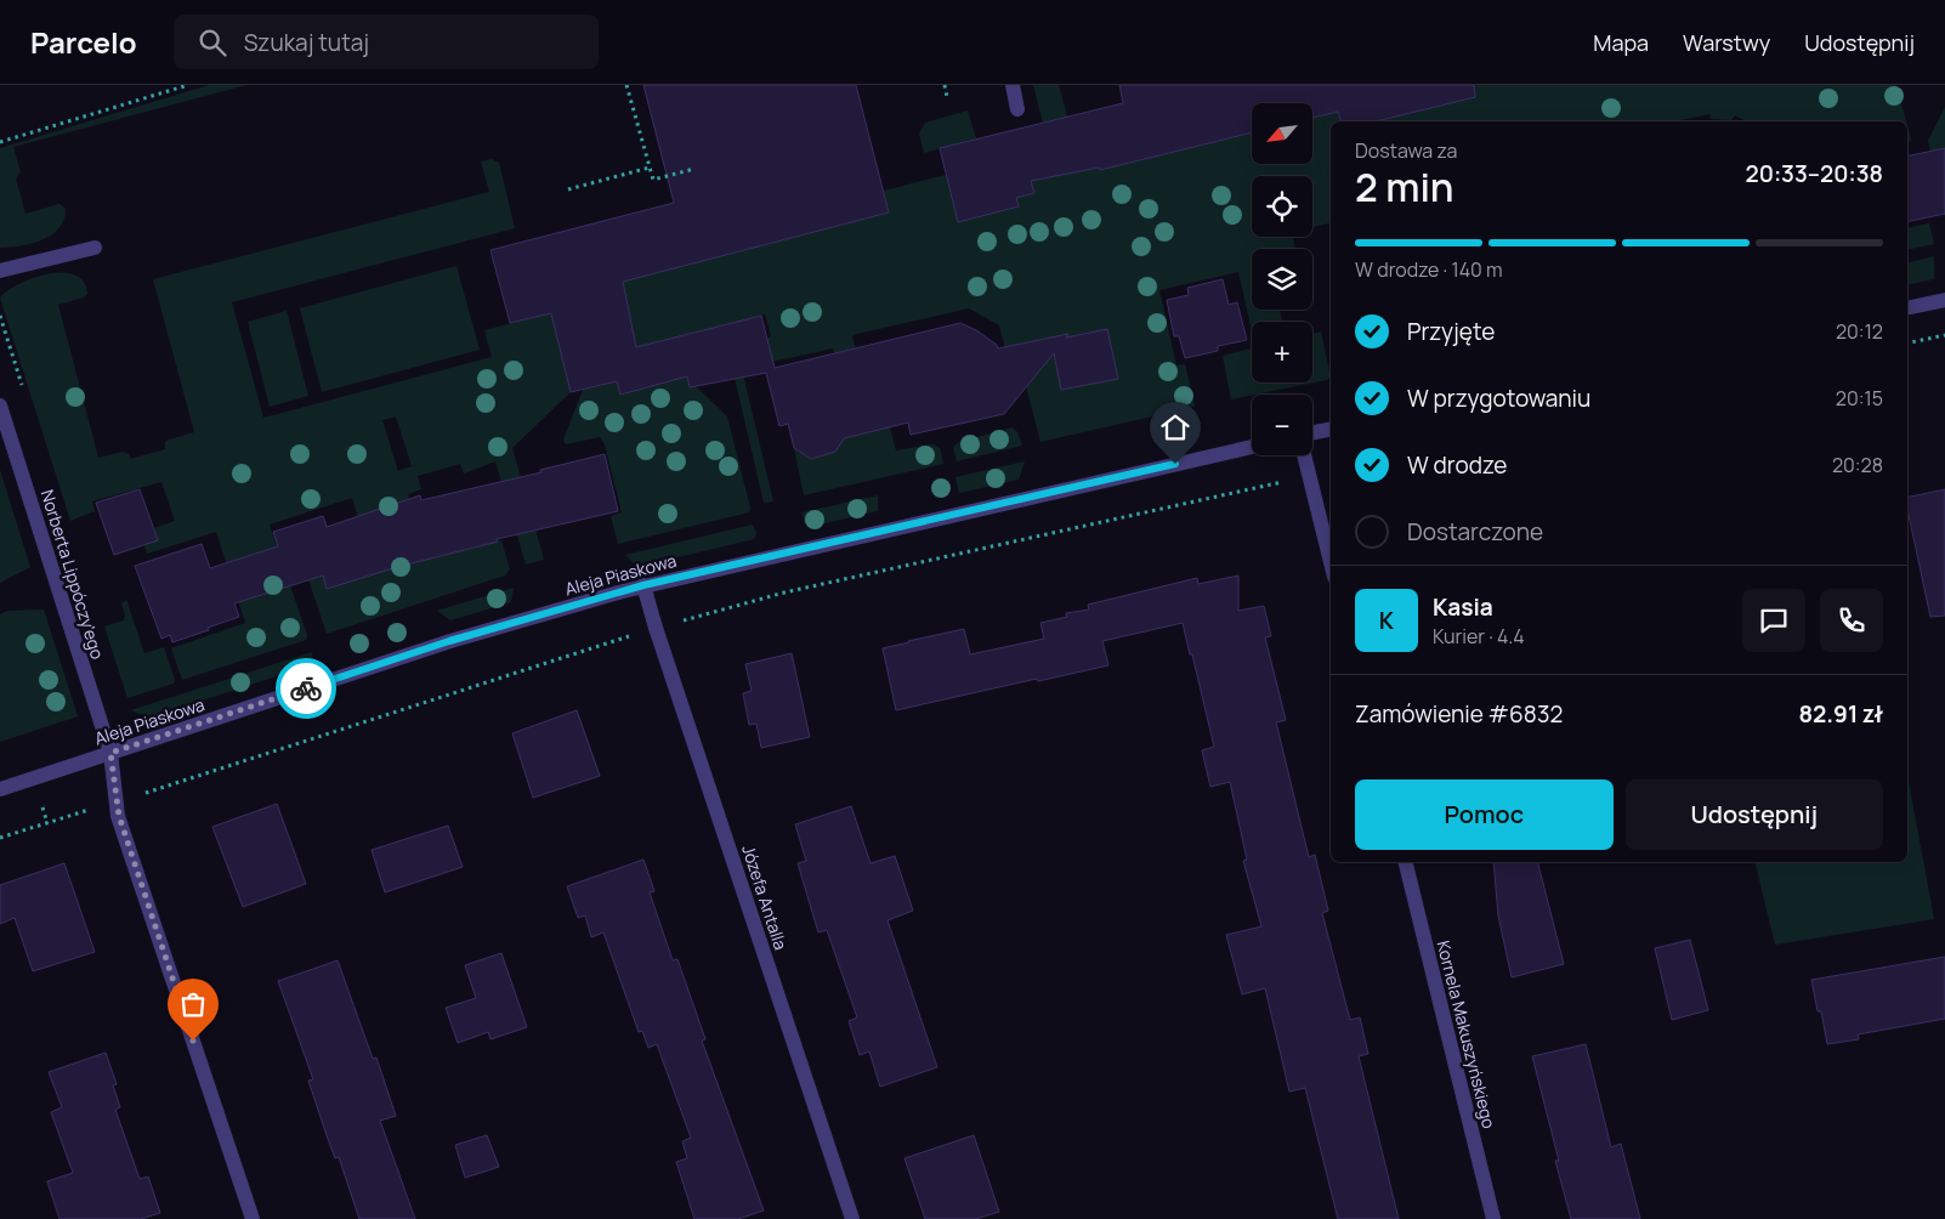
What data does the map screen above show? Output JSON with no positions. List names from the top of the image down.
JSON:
{
  "streets": {
    "street": [
      "Norberta Lippóczy'ego",
      "Aleja Piaskowa",
      "Józefa Antalla",
      "Kornela Makuszyńskiego"
    ]
  },
  "crossings": [
    ["Norberta Lippóczy'ego", "Aleja Piaskowa"],
    ["Aleja Piaskowa", "Józefa Antalla"]
  ],
  "north": "bottom left",
  "page": {
    "header": "Parcelo",
    "search": "Szukaj tutaj",
    "nav": ["Mapa", "Warstwy", "Udostępnij"],
    "map_buttons": ["+", "−"],
    "heading": ["2 min", "Dostawa za", "20:33–20:38"],
    "panel": [
      "Kasia",
      "Kurier · 4.4",
      "Zamówienie #6832",
      "82.91 zł"
    ],
    "bar": "W drodze · 140 m",
    "list": [
      ["Przyjęte", "20:12"],
      ["W przygotowaniu", "20:15"],
      ["W drodze", "20:28"],
      "Dostarczone"
    ],
    "round": "K",
    "buttons": ["Pomoc", "Udostępnij"]
  }
}
